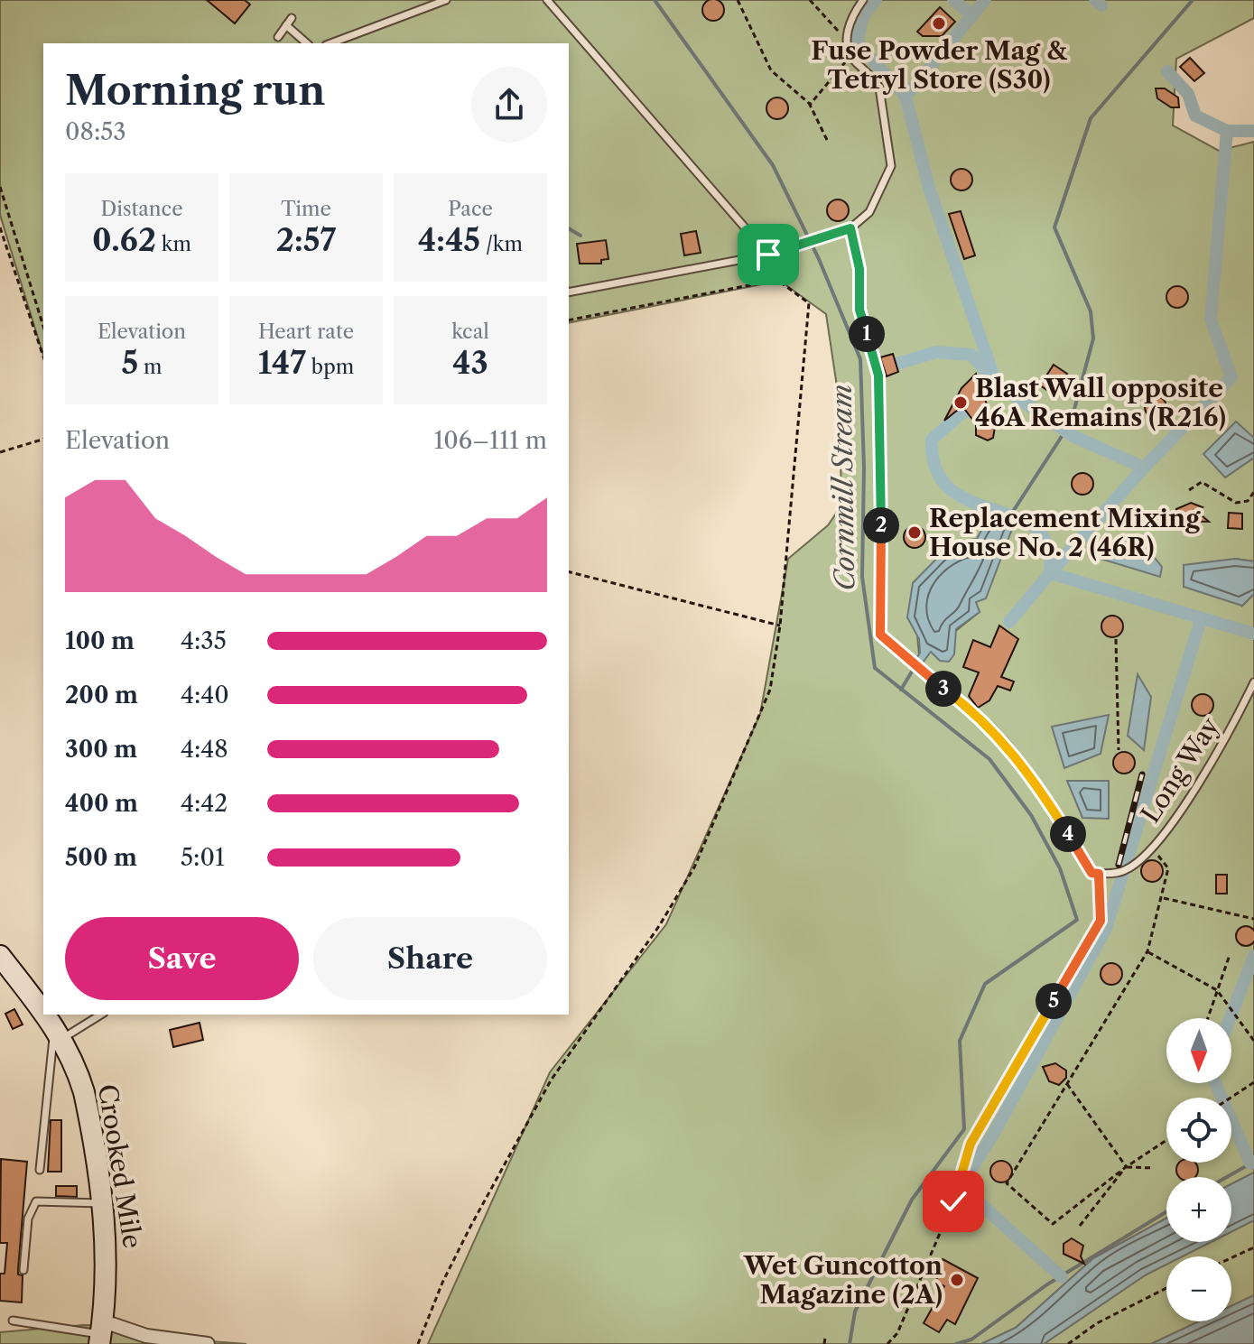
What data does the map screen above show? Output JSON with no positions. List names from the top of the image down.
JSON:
{
  "streets": {
    "main road": ["Crooked Mile"],
    "lane": ["Long Way"]
  },
  "water": ["Cornmill Stream"],
  "places": [
    "Fuse Powder Mag & Tetryl Store (S30)",
    "Blast Wall opposite 46A Remains (R216)",
    "Replacement Mixing House No. 2 (46R)",
    "Wet Guncotton Magazine (2A)"
  ],
  "north": "bottom",
  "page": {
    "heading": ["Morning run", "08:53"],
    "stats": [
      ["Distance", "0.62 km"],
      ["Time", "2:57"],
      ["Pace", "4:45 /km"],
      ["Elevation", "5 m"],
      ["Heart rate", "147 bpm"],
      ["kcal", "43"]
    ],
    "pins": [
      "1",
      "2",
      "3",
      "4",
      "5"
    ],
    "chart": ["Elevation", "106–111 m"],
    "list": [
      {
        "name": "100 m",
        "note": "4:35"
      },
      {
        "name": "200 m",
        "note": "4:40"
      },
      {
        "name": "300 m",
        "note": "4:48"
      },
      {
        "name": "400 m",
        "note": "4:42"
      },
      {
        "name": "500 m",
        "note": "5:01"
      }
    ],
    "buttons": ["Save", "Share"],
    "map_buttons": ["+", "−"]
  }
}
